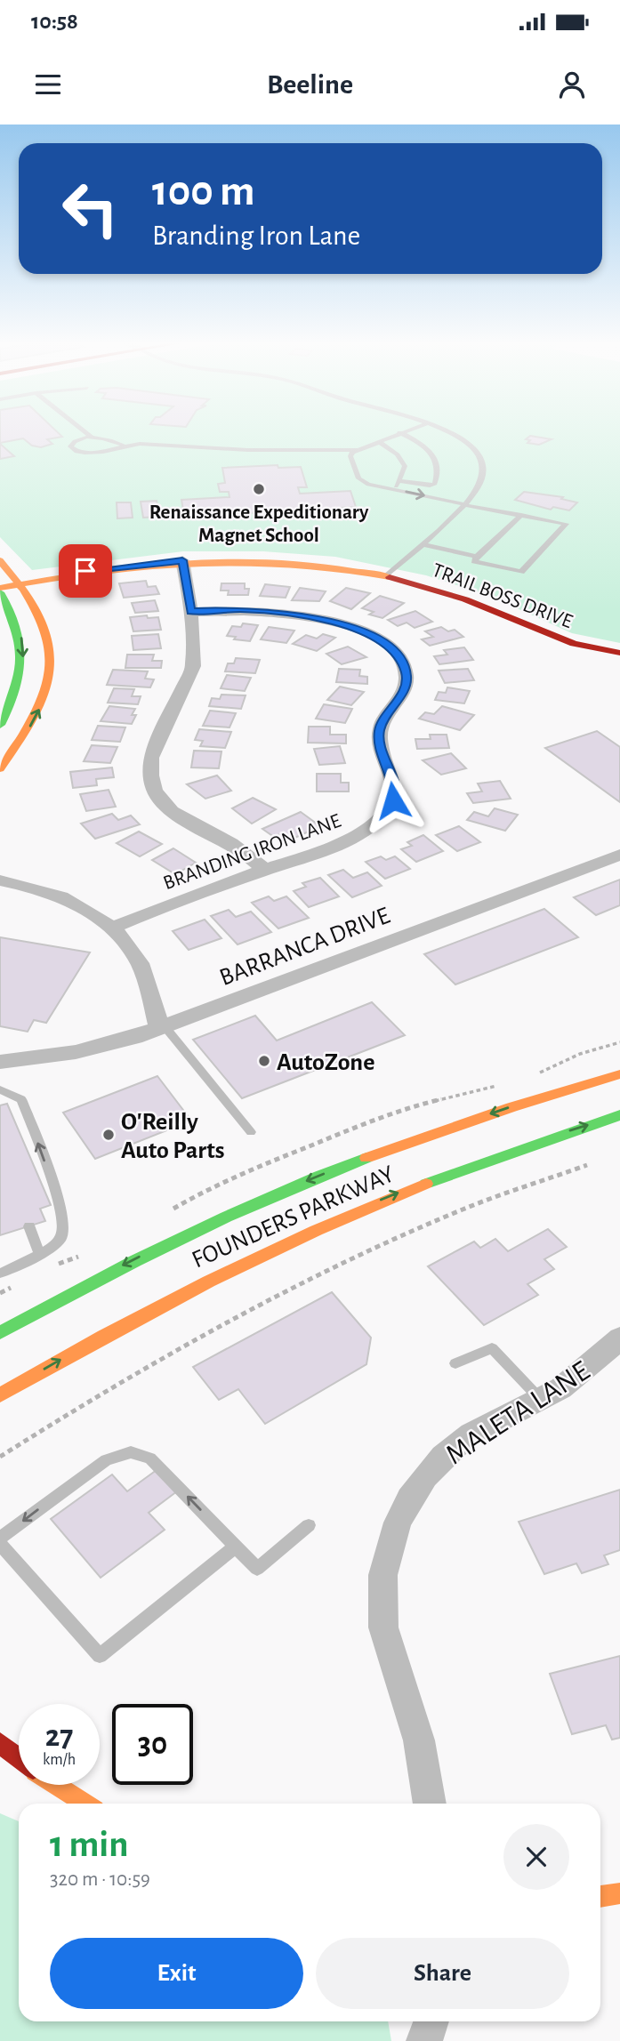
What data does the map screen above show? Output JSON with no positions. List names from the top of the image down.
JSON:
{
  "streets": {
    "main road": ["TRAIL BOSS DRIVE", "FOUNDERS PARKWAY"],
    "street": ["BRANDING IRON LANE", "BARRANCA DRIVE", "MALETA LANE"]
  },
  "places": ["Renaissance Expeditionary Magnet School", "AutoZone", "O'Reilly Auto Parts"],
  "page": {
    "status": "10:58",
    "header": "Beeline",
    "turn": ["100 m", "Branding Iron Lane"],
    "speed": "27 km/h",
    "limit": "30",
    "heading": ["1 min", "320 m · 10:59"],
    "buttons": ["Exit", "Share"]
  }
}
